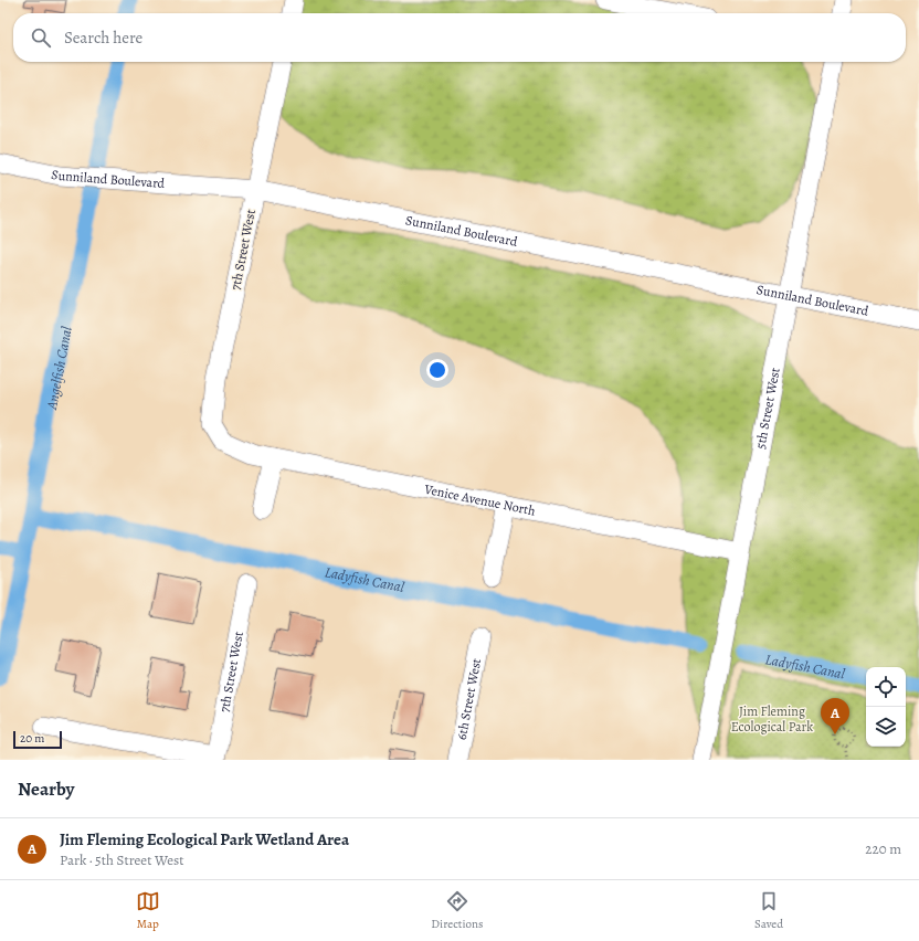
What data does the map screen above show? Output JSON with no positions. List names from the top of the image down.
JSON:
{
  "streets": {
    "street": [
      "Sunniland Boulevard",
      "7th Street West",
      "5th Street West",
      "Venice Avenue North",
      "6th Street West"
    ]
  },
  "crossings": [
    ["Sunniland Boulevard", "7th Street West"],
    ["Sunniland Boulevard", "5th Street West"],
    ["7th Street West", "Venice Avenue North"],
    ["5th Street West", "Venice Avenue North"]
  ],
  "water": ["Angelfish Canal", "Ladyfish Canal"],
  "parks": ["Jim Fleming Ecological Park"],
  "scale_bar": "20 m",
  "page": {
    "search": "Search here",
    "pins": "A",
    "scale": "20 m",
    "heading": "Nearby",
    "list": [
      {
        "mark": "A",
        "name": "Jim Fleming Ecological Park Wetland Area",
        "note": "Park · 5th Street West",
        "value": "220 m"
      }
    ],
    "nav": ["Map", "Directions", "Saved"]
  }
}
